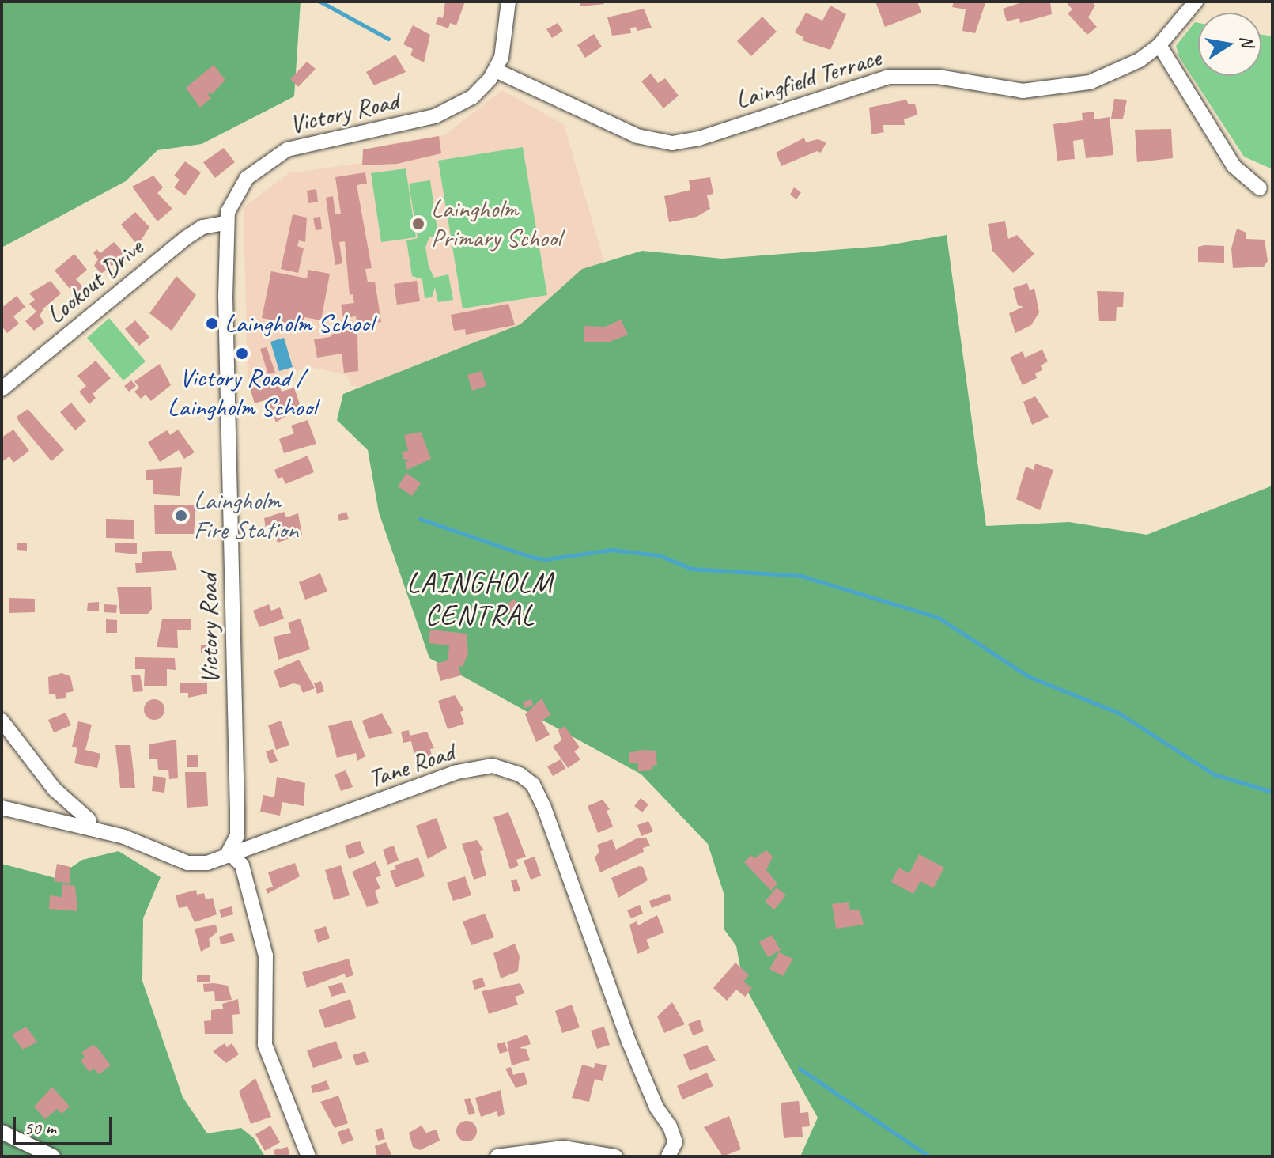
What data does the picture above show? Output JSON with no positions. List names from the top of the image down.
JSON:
{
  "streets": {
    "street": [
      "Laingfield Terrace",
      "Victory Road",
      "Lookout Drive",
      "Tane Road"
    ]
  },
  "crossings": [
    ["Laingfield Terrace", "Victory Road"],
    ["Victory Road", "Lookout Drive"],
    ["Victory Road", "Tane Road"]
  ],
  "districts": ["LAINGHOLM CENTRAL"],
  "places": [
    "Laingholm Primary School",
    "Laingholm School",
    "Victory Road / Laingholm School",
    "Laingholm Fire Station"
  ],
  "scale_bar": "50 m",
  "north": "right"
}
